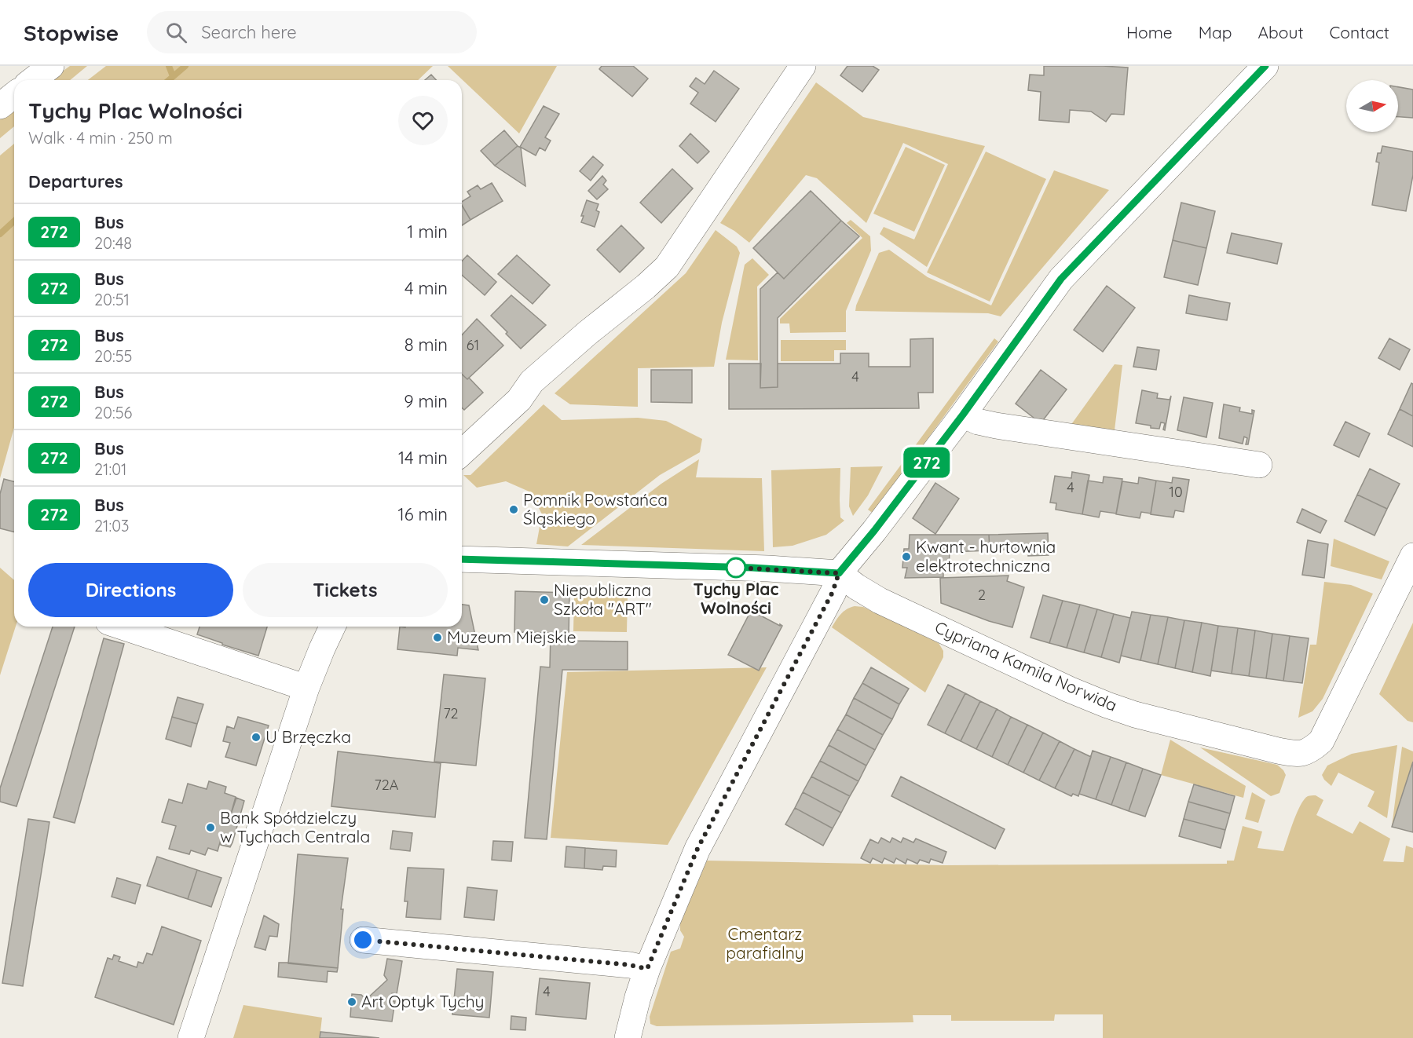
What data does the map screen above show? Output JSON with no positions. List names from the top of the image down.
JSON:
{
  "streets": {
    "street": ["Cypriana Kamila Norwida"]
  },
  "parks": ["Cmentarz parafialny"],
  "places": [
    "Pomnik Powstańca Śląskiego",
    "Kwant - hurtownia elektrotechniczna",
    "Tychy Plac Wolności",
    "Niepubliczna Szkoła \"ART\"",
    "Muzeum Miejskie",
    "U Brzęczka",
    "Bank Spółdzielczy w Tychach Centrala",
    "Art Optyk Tychy"
  ],
  "lines": ["bus line 272"],
  "house_numbers": [
    "61",
    "4",
    "4",
    "10",
    "2",
    "72",
    "72A",
    "4"
  ],
  "north": "right",
  "page": {
    "header": "Stopwise",
    "search": "Search here",
    "nav": [
      "Home",
      "Map",
      "About",
      "Contact"
    ],
    "on_map": "272",
    "heading": [
      ["Tychy Plac Wolności", "Walk · 4 min · 250 m"],
      "Departures"
    ],
    "list": [
      {
        "mark": "272",
        "name": "Bus",
        "note": "20:48",
        "value": "1 min"
      },
      {
        "mark": "272",
        "name": "Bus",
        "note": "20:51",
        "value": "4 min"
      },
      {
        "mark": "272",
        "name": "Bus",
        "note": "20:55",
        "value": "8 min"
      },
      {
        "mark": "272",
        "name": "Bus",
        "note": "20:56",
        "value": "9 min"
      },
      {
        "mark": "272",
        "name": "Bus",
        "note": "21:01",
        "value": "14 min"
      },
      {
        "mark": "272",
        "name": "Bus",
        "note": "21:03",
        "value": "16 min"
      }
    ],
    "buttons": ["Directions", "Tickets"]
  }
}
